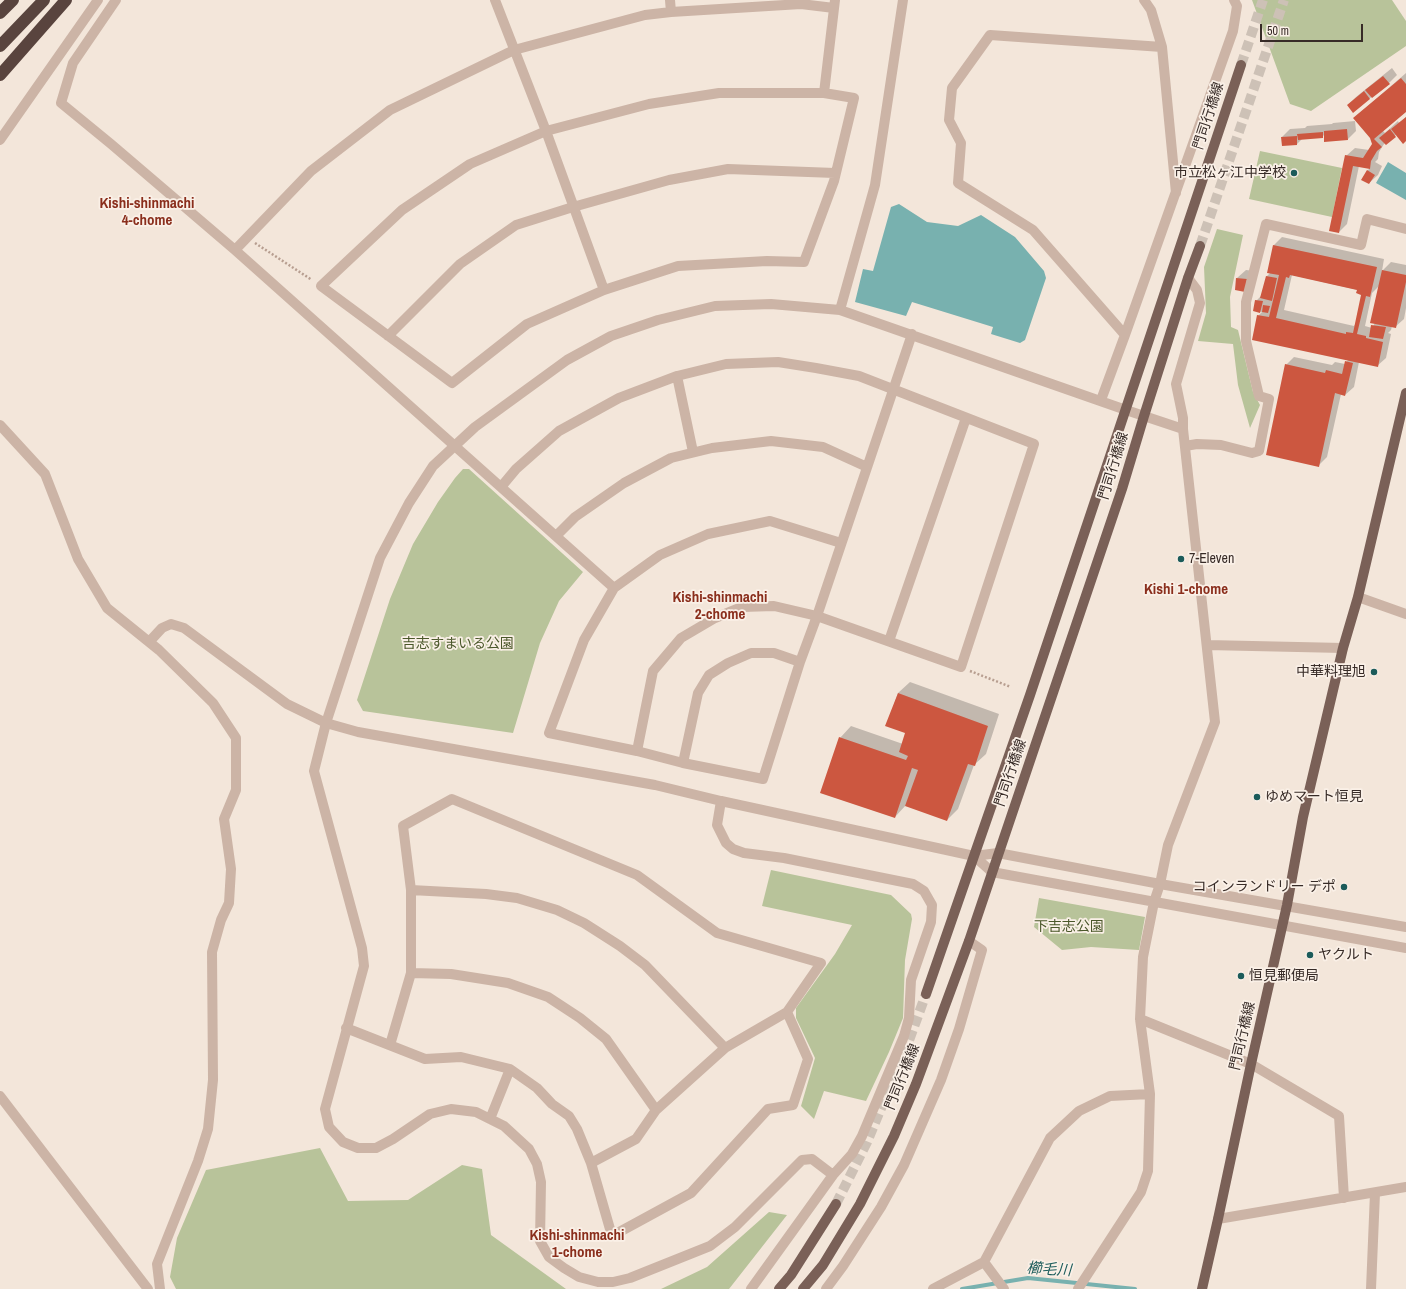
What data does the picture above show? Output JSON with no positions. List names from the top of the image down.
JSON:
{
  "streets": {
    "main road": ["門司行橋線"]
  },
  "districts": [
    "Kishi-shinmachi 4-chome",
    "Kishi 1-chome",
    "Kishi-shinmachi 2-chome",
    "Kishi-shinmachi 1-chome"
  ],
  "water": ["櫛毛川"],
  "parks": ["吉志すまいる公園", "下吉志公園"],
  "places": [
    "市立松ヶ江中学校",
    "7-Eleven",
    "中華料理旭",
    "ゆめマート恒見",
    "コインランドリー デポ",
    "ヤクルト",
    "恒見郵便局"
  ],
  "scale_bar": "50 m"
}
